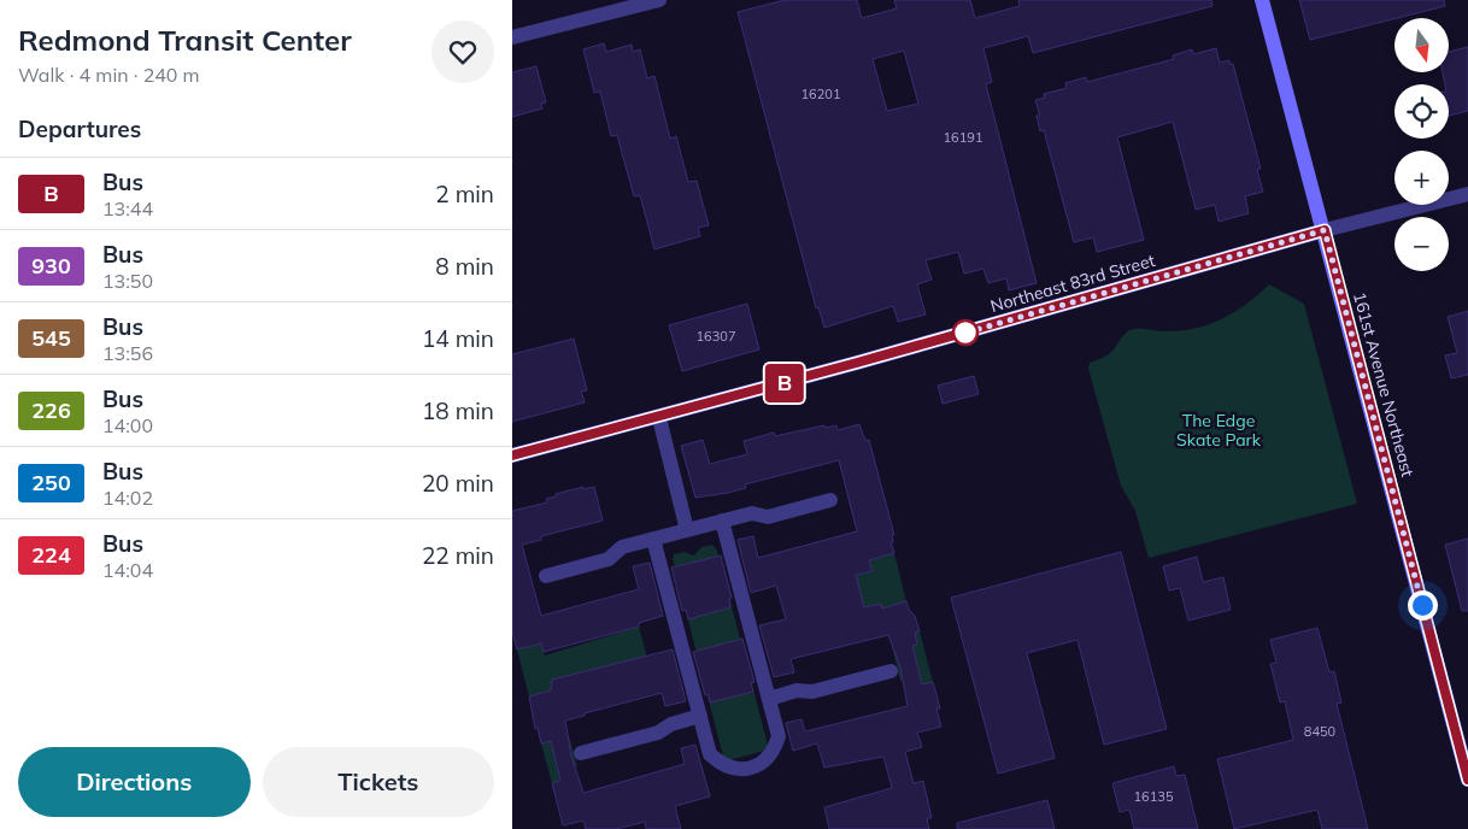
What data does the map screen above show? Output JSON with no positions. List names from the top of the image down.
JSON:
{
  "streets": {
    "street": ["Northeast 83rd Street", "161st Avenue Northeast"]
  },
  "crossings": [
    ["Northeast 83rd Street", "161st Avenue Northeast"]
  ],
  "parks": ["The Edge Skate Park"],
  "lines": ["bus line B"],
  "house_numbers": [
    "16201",
    "16191",
    "16307",
    "8450",
    "16135"
  ],
  "north": "bottom",
  "page": {
    "heading": [
      ["Redmond Transit Center", "Walk · 4 min · 240 m"],
      "Departures"
    ],
    "on_map": "B",
    "map_buttons": ["+", "−"],
    "list": [
      {
        "mark": "B",
        "name": "Bus",
        "note": "13:44",
        "value": "2 min"
      },
      {
        "mark": "930",
        "name": "Bus",
        "note": "13:50",
        "value": "8 min"
      },
      {
        "mark": "545",
        "name": "Bus",
        "note": "13:56",
        "value": "14 min"
      },
      {
        "mark": "226",
        "name": "Bus",
        "note": "14:00",
        "value": "18 min"
      },
      {
        "mark": "250",
        "name": "Bus",
        "note": "14:02",
        "value": "20 min"
      },
      {
        "mark": "224",
        "name": "Bus",
        "note": "14:04",
        "value": "22 min"
      }
    ],
    "buttons": ["Directions", "Tickets"]
  }
}
